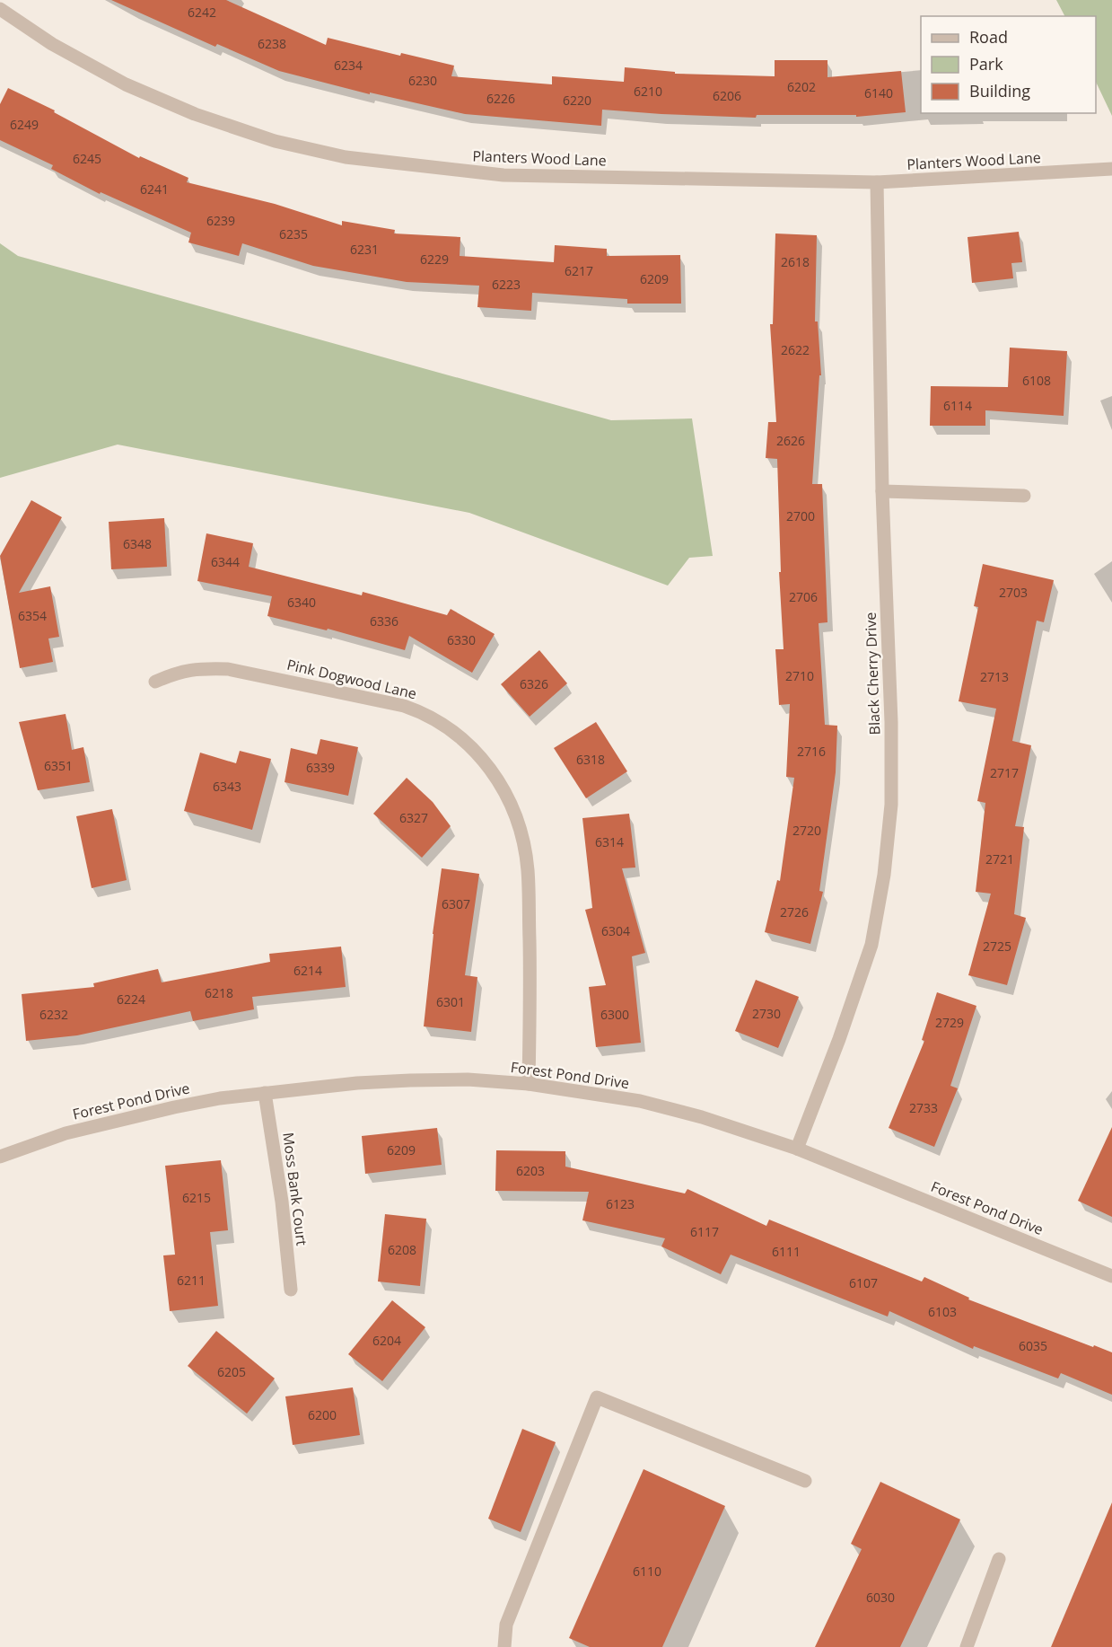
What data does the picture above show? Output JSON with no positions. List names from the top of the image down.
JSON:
{
  "streets": {
    "street": [
      "Planters Wood Lane",
      "Black Cherry Drive",
      "Pink Dogwood Lane",
      "Forest Pond Drive",
      "Moss Bank Court"
    ]
  },
  "crossings": [
    ["Planters Wood Lane", "Black Cherry Drive"],
    ["Black Cherry Drive", "Forest Pond Drive"],
    ["Pink Dogwood Lane", "Forest Pond Drive"],
    ["Forest Pond Drive", "Moss Bank Court"]
  ],
  "house_numbers": [
    "6242",
    "6238",
    "6234",
    "6230",
    "6202",
    "6210",
    "6140",
    "6206",
    "6226",
    "6220",
    "6249",
    "6245",
    "6241",
    "6239",
    "6235",
    "6231",
    "6229",
    "2618",
    "6217",
    "6209",
    "6223",
    "2622",
    "6108",
    "6114",
    "2626",
    "2700",
    "6348",
    "6344",
    "2703",
    "2706",
    "6340",
    "6354",
    "6336",
    "6330",
    "2710",
    "2713",
    "6326",
    "2716",
    "6318",
    "6351",
    "6339",
    "2717",
    "6343",
    "6327",
    "2720",
    "6314",
    "2721",
    "6307",
    "2726",
    "6304",
    "2725",
    "6214",
    "6218",
    "6224",
    "6301",
    "2730",
    "6232",
    "6300",
    "2729",
    "2733",
    "6209",
    "6203",
    "6215",
    "6123",
    "6117",
    "6208",
    "6111",
    "6211",
    "6107",
    "6103",
    "6204",
    "6035",
    "6205",
    "6200",
    "6110",
    "6030"
  ],
  "legend": ["Road", "Park", "Building"]
}
